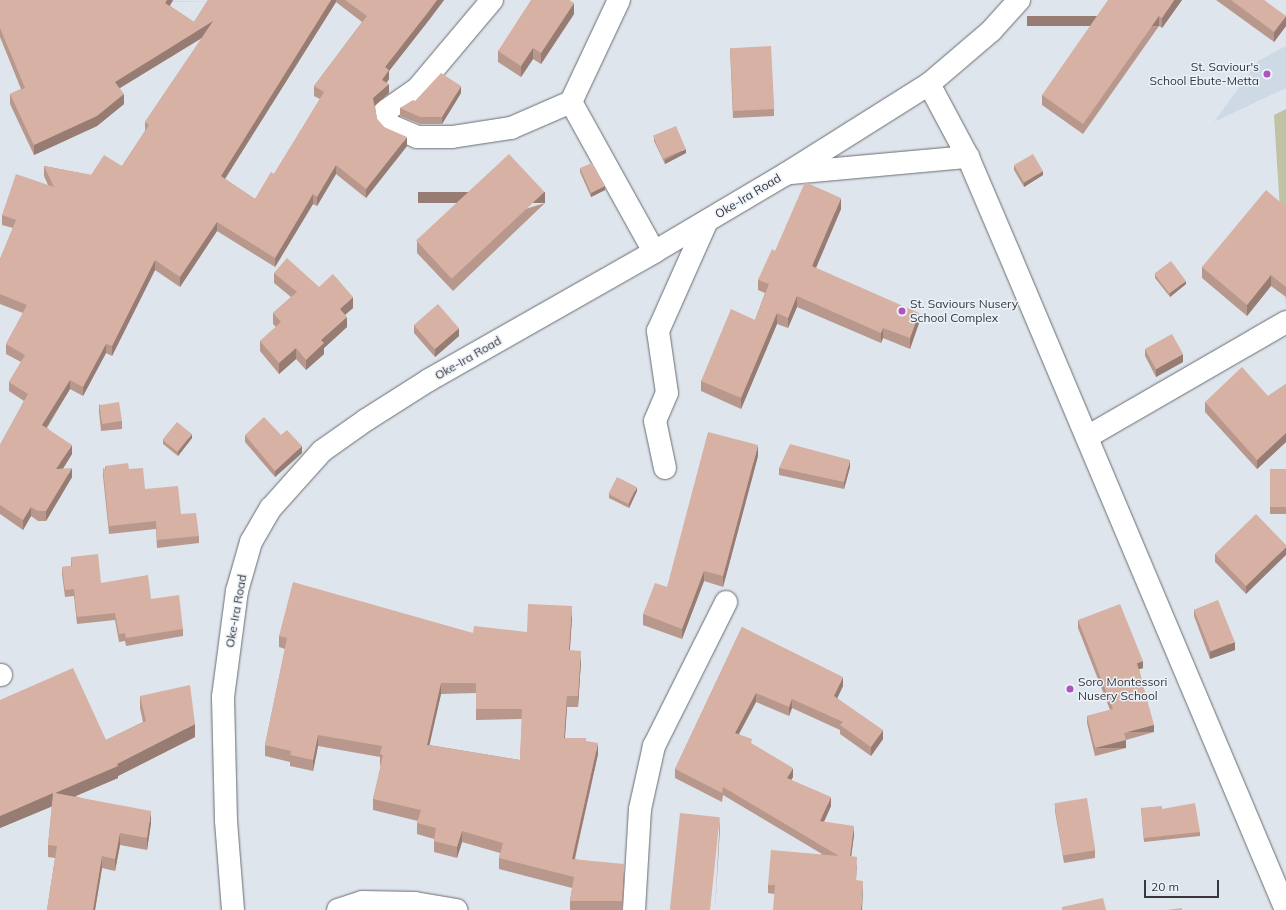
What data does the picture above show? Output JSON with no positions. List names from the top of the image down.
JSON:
{
  "streets": {
    "street": ["Oke-Ira Road"]
  },
  "places": ["St. Saviour's School Ebute-Metta", "St. Saviours Nusery School Complex", "Soro Montessori Nusery School"],
  "scale_bar": "20 m"
}
